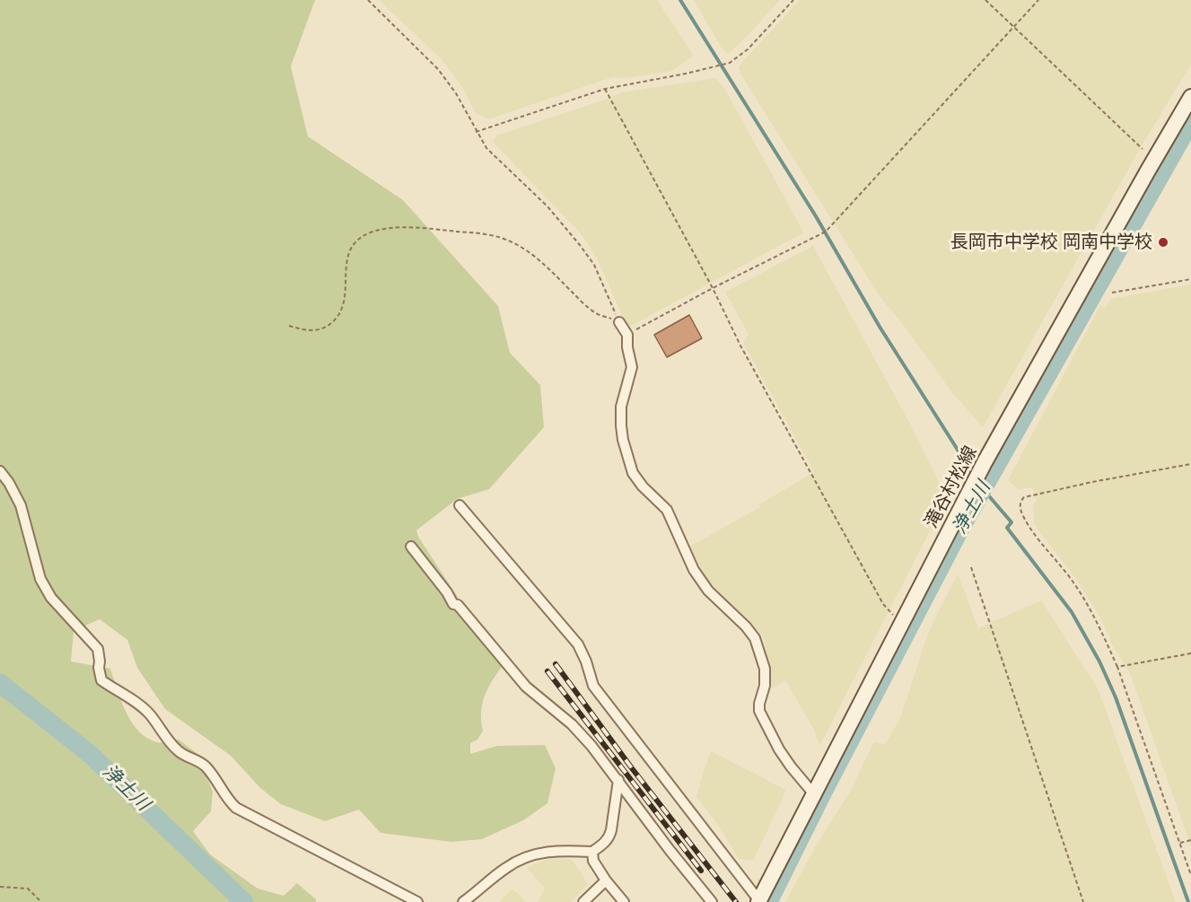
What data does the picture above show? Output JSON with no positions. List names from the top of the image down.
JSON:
{
  "streets": {
    "main road": ["滝谷村松線"]
  },
  "water": ["浄土川"],
  "places": ["長岡市中学校 岡南中学校"]
}
